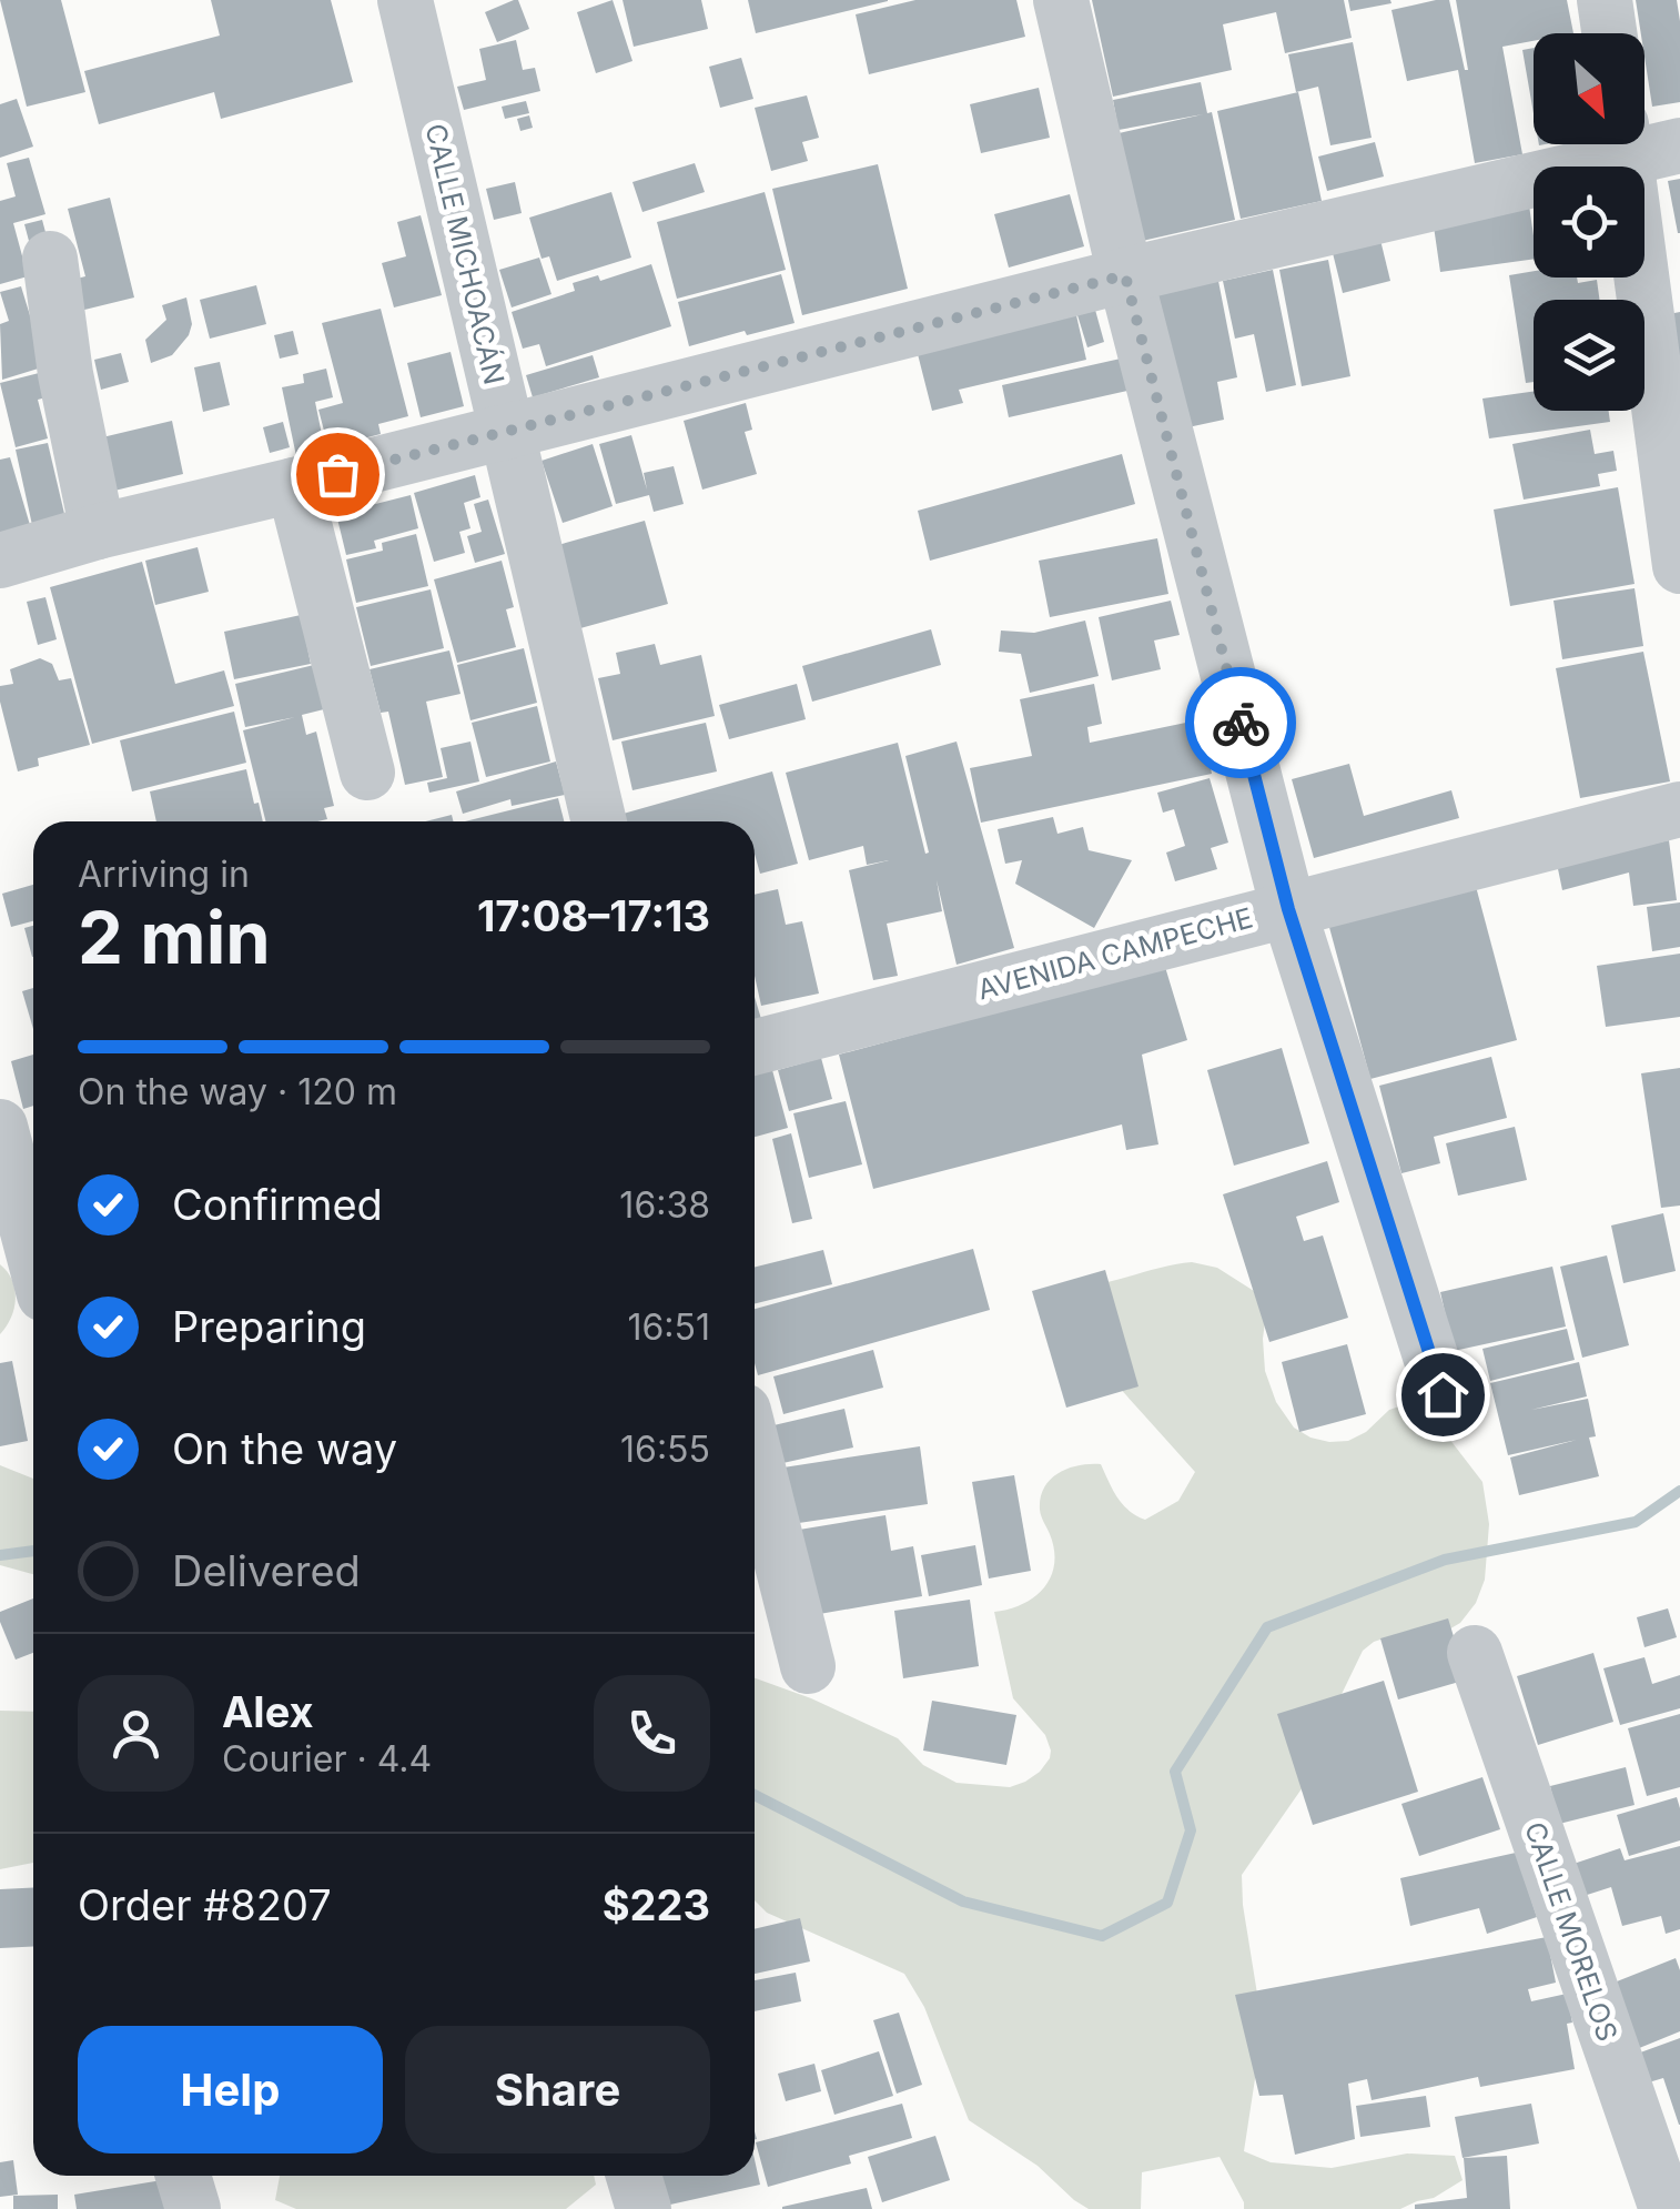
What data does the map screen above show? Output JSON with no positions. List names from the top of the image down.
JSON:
{
  "streets": {
    "street": ["CALLE MICHOACÁN", "AVENIDA CAMPECHE", "CALLE MORELOS"]
  },
  "north": "bottom right",
  "page": {
    "heading": ["2 min", "Arriving in", "17:08–17:13"],
    "panel": [
      "Alex",
      "Courier · 4.4",
      "Order #8207",
      "$223"
    ],
    "bar": "On the way · 120 m",
    "list": [
      ["Confirmed", "16:38"],
      ["Preparing", "16:51"],
      ["On the way", "16:55"],
      "Delivered"
    ],
    "buttons": ["Help", "Share"]
  }
}
